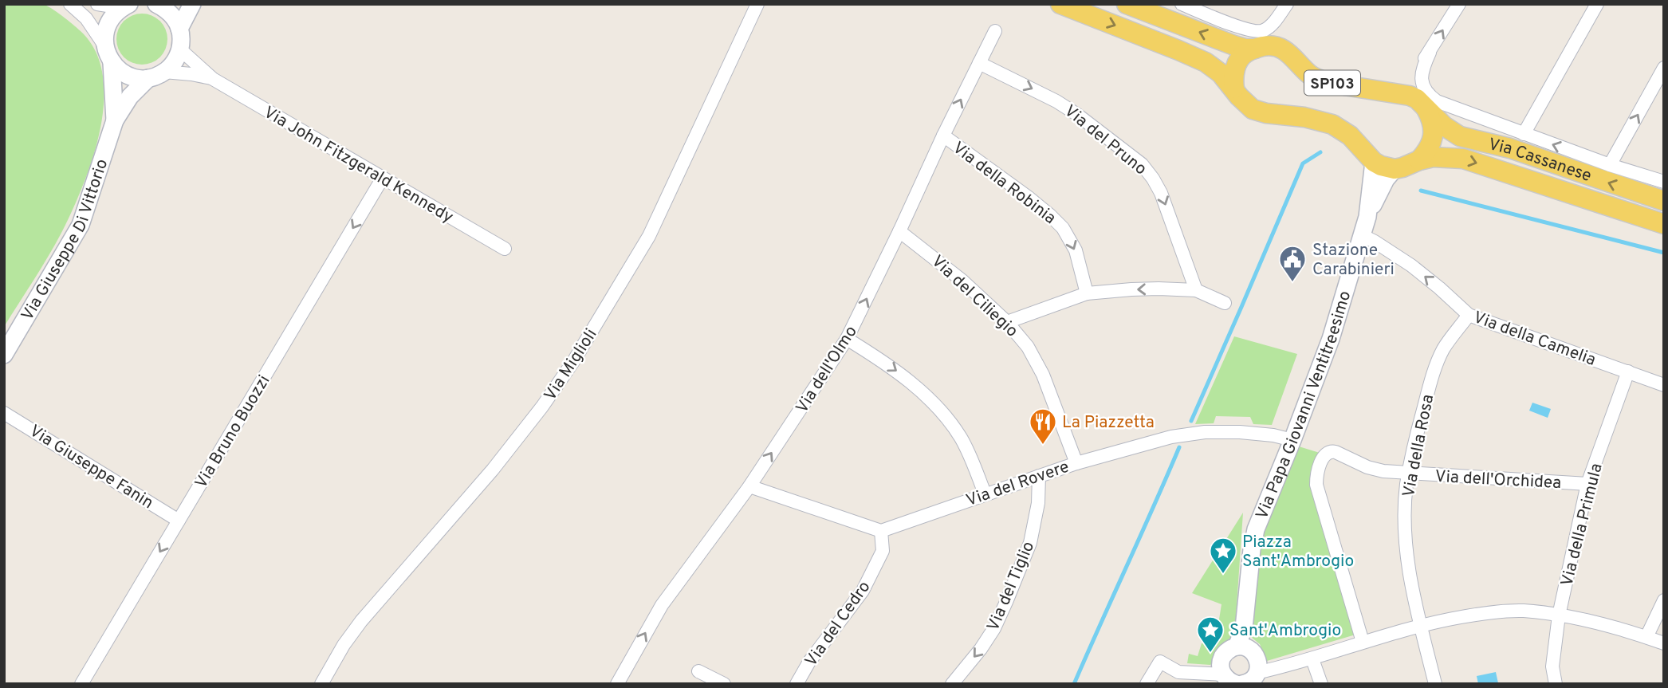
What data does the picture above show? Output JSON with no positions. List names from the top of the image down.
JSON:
{
  "streets": {
    "main road": [
      "SP103",
      "Via Cassanese",
      "Via Giuseppe Di Vittorio",
      "Via Papa Giovanni Ventitreesimo"
    ],
    "street": [
      "Via del Pruno",
      "Via John Fitzgerald Kennedy",
      "Via della Robinia",
      "Via del Ciliegio",
      "Via della Camelia",
      "Via Miglioli",
      "Via dell'Olmo",
      "Via Bruno Buozzi",
      "Via della Rosa",
      "Via Giuseppe Fanin",
      "Via dell'Orchidea",
      "Via del Rovere",
      "Via della Primula",
      "Via del Tiglio",
      "Via del Cedro"
    ]
  },
  "crossings": [
    ["SP103", "Via Cassanese"],
    ["SP103", "Via Papa Giovanni Ventitreesimo"],
    ["Via del Pruno", "Via dell'Olmo"],
    ["Via Cassanese", "Via Papa Giovanni Ventitreesimo"],
    ["Via John Fitzgerald Kennedy", "Via Giuseppe Di Vittorio"],
    ["Via John Fitzgerald Kennedy", "Via Bruno Buozzi"],
    ["Via della Robinia", "Via dell'Olmo"],
    ["Via del Ciliegio", "Via dell'Olmo"],
    ["Via del Ciliegio", "Via del Rovere"],
    ["Via della Camelia", "Via Papa Giovanni Ventitreesimo"],
    ["Via della Camelia", "Via della Rosa"],
    ["Via della Camelia", "Via della Primula"],
    ["Via Papa Giovanni Ventitreesimo", "Via del Rovere"],
    ["Via Bruno Buozzi", "Via Giuseppe Fanin"],
    ["Via della Rosa", "Via dell'Orchidea"],
    ["Via dell'Orchidea", "Via della Primula"],
    ["Via del Rovere", "Via del Tiglio"],
    ["Via del Rovere", "Via del Cedro"]
  ],
  "one_way": [
    "Via del Pruno",
    "Via della Robinia",
    "Via della Camelia",
    "Via dell'Olmo",
    "Via Bruno Buozzi",
    "Via del Tiglio"
  ],
  "places": {
    "public building": ["Stazione Carabinieri"],
    "restaurant": ["La Piazzetta"],
    "place": ["Piazza Sant'Ambrogio", "Sant'Ambrogio"]
  }
}
